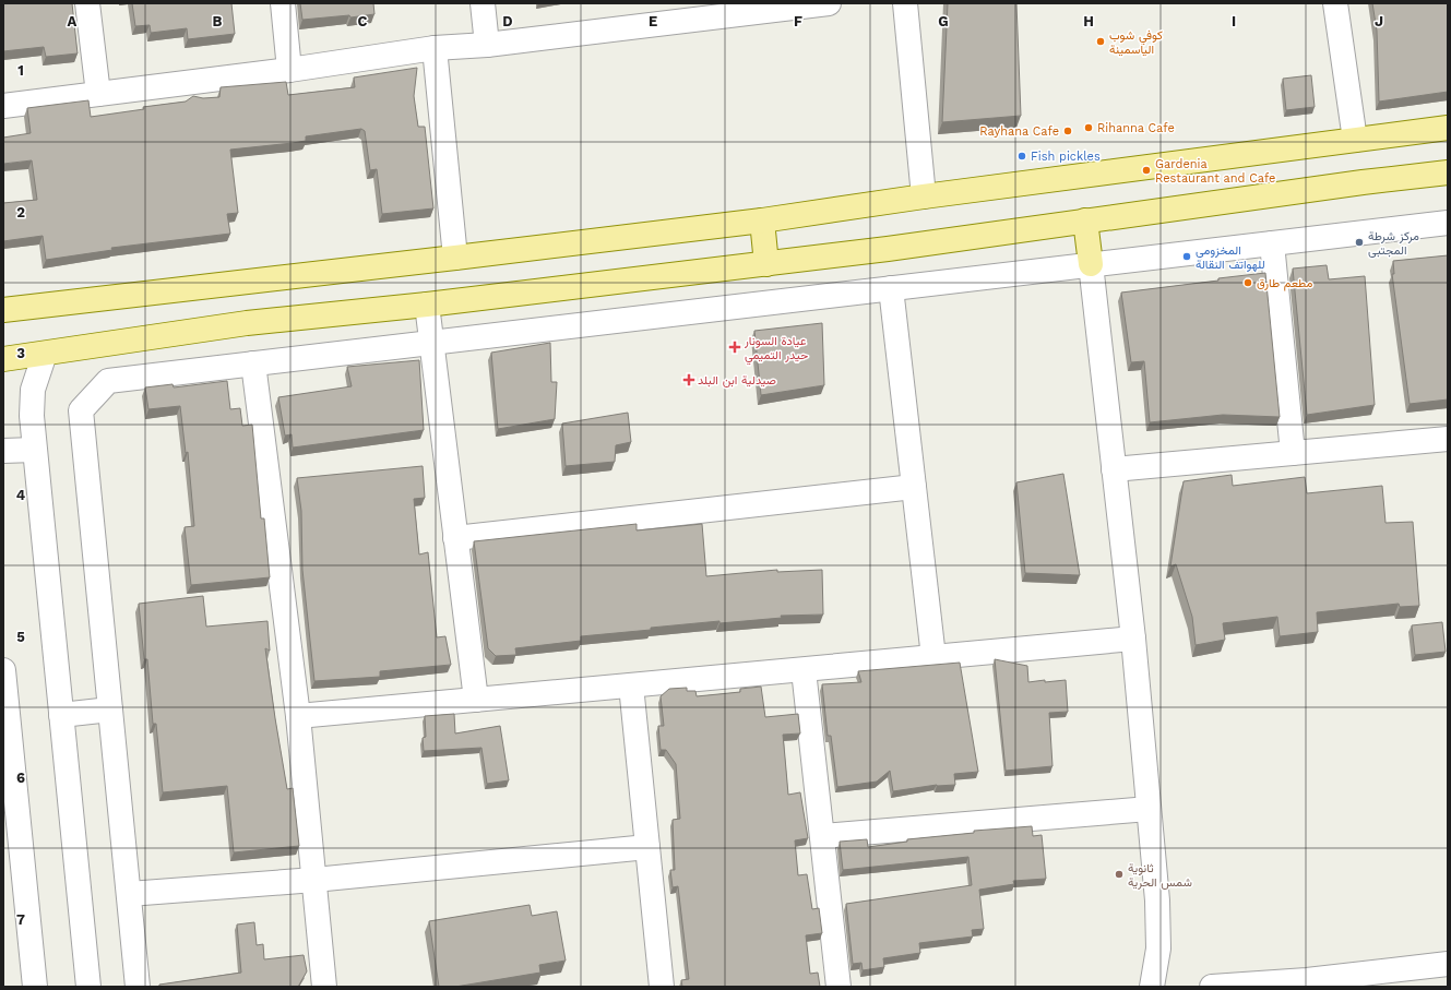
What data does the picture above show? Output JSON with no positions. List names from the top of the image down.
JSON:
{
  "places": {
    "other": [
      "كوفي شوب الياسمينة",
      "Rihanna Cafe",
      "Rayhana Cafe",
      "Fish pickles",
      "Gardenia Restaurant and Cafe",
      "مركز شرطة المجتبى",
      "المخزومي للهواتف النقالة",
      "مطعم طارق",
      "ثانوية شمس الحرية"
    ],
    "health": ["عيادة السونار حيدر التميمي", "صيدلية ابن البلد"]
  },
  "grid": {
    "columns": [
      "A",
      "B",
      "C",
      "D",
      "E",
      "F",
      "G",
      "H",
      "I",
      "J"
    ],
    "rows": [
      "1",
      "2",
      "3",
      "4",
      "5",
      "6",
      "7"
    ]
  }
}
